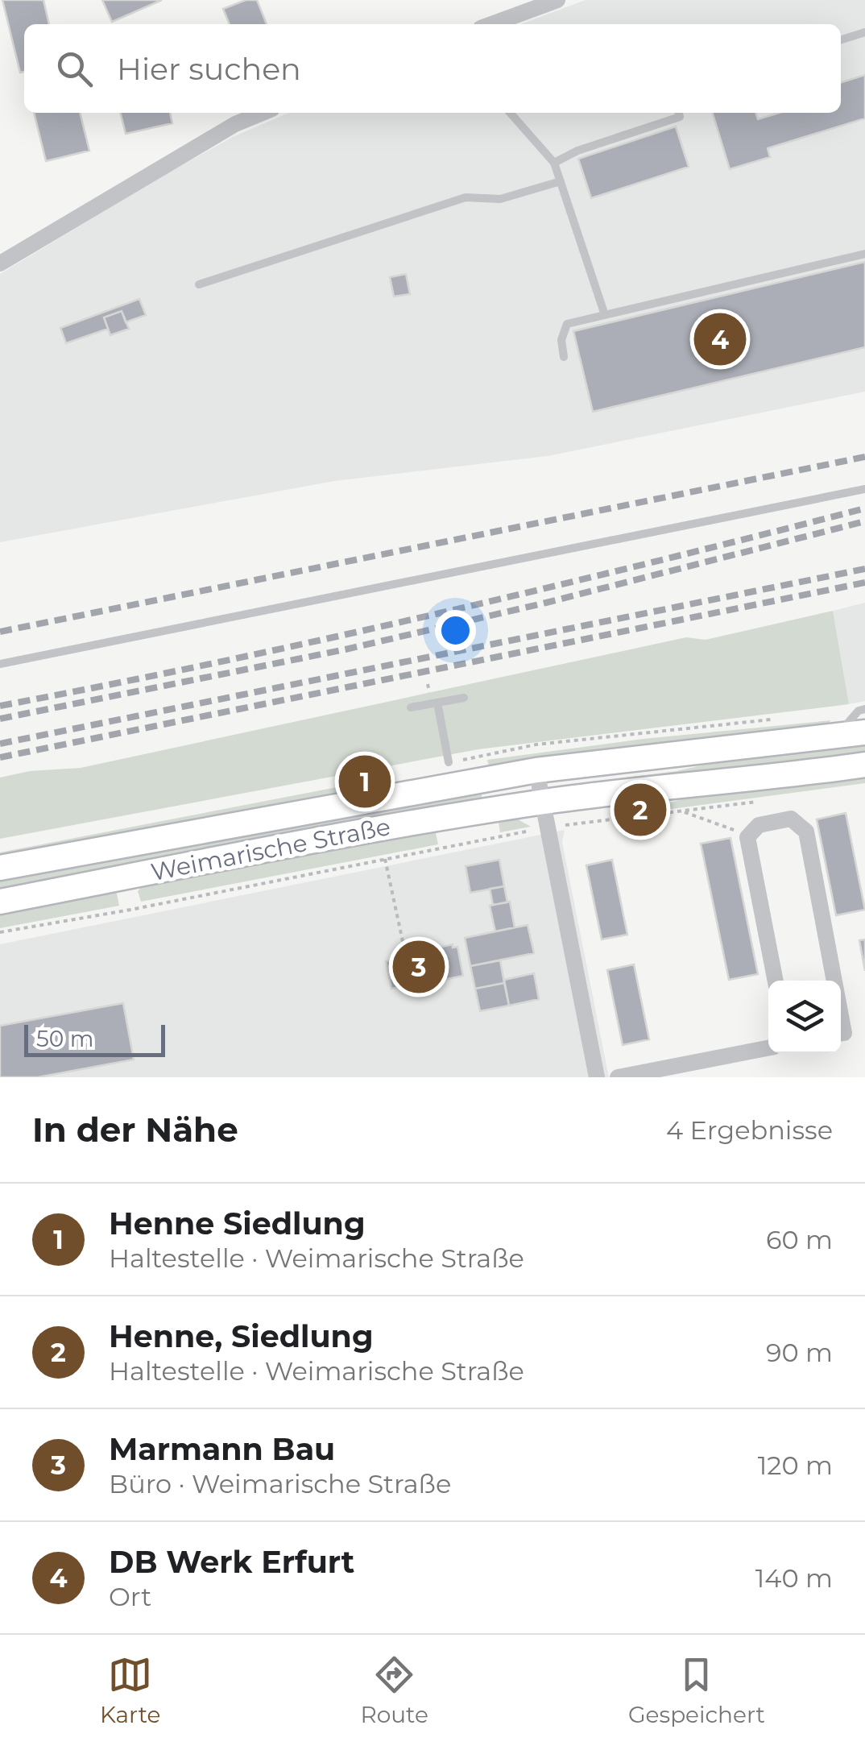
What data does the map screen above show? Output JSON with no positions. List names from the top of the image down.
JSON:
{
  "streets": {
    "main road": ["Weimarische Straße"]
  },
  "scale_bar": "50 m",
  "page": {
    "search": "Hier suchen",
    "pins": [
      "4",
      "1",
      "2",
      "3"
    ],
    "scale": "50 m",
    "heading": ["In der Nähe", "4 Ergebnisse"],
    "list": [
      {
        "mark": "1",
        "name": "Henne Siedlung",
        "note": "Haltestelle · Weimarische Straße",
        "value": "60 m"
      },
      {
        "mark": "2",
        "name": "Henne, Siedlung",
        "note": "Haltestelle · Weimarische Straße",
        "value": "90 m"
      },
      {
        "mark": "3",
        "name": "Marmann Bau",
        "note": "Büro · Weimarische Straße",
        "value": "120 m"
      },
      {
        "mark": "4",
        "name": "DB Werk Erfurt",
        "note": "Ort",
        "value": "140 m"
      }
    ],
    "nav": ["Karte", "Route", "Gespeichert"]
  }
}
